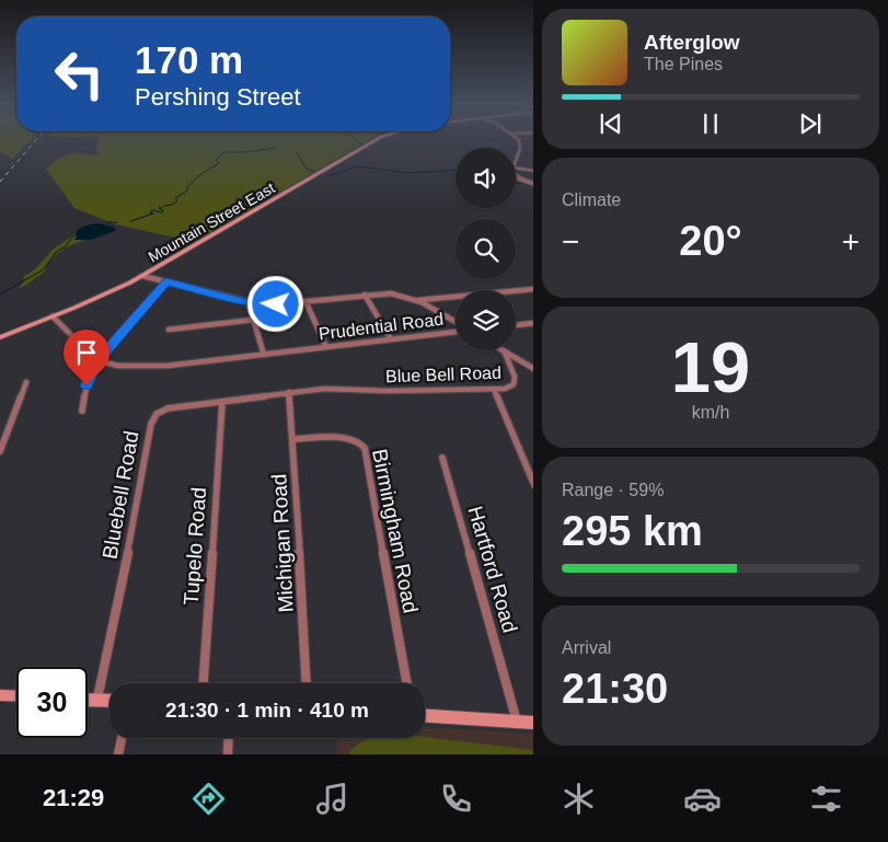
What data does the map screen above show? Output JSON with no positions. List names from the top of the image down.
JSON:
{
  "streets": {
    "main road": ["Mountain Street East"],
    "street": [
      "Prudential Road",
      "Blue Bell Road",
      "Bluebell Road",
      "Birmingham Road",
      "Michigan Road",
      "Tupelo Road",
      "Hartford Road"
    ]
  },
  "crossings": [
    ["Blue Bell Road", "Bluebell Road"],
    ["Bluebell Road", "Michigan Road"],
    ["Bluebell Road", "Tupelo Road"],
    ["Birmingham Road", "Michigan Road"]
  ],
  "page": {
    "turn": ["170 m", "Pershing Street"],
    "song": ["Afterglow", "The Pines"],
    "tile": [
      "Climate",
      ["19", "km/h"],
      ["Range · 59%", "295 km"],
      ["Arrival", "21:30"]
    ],
    "heat": ["−", "20°", "+"],
    "limit": "30",
    "trip": "21:30 · 1 min · 410 m",
    "tabs": "21:29"
  }
}
